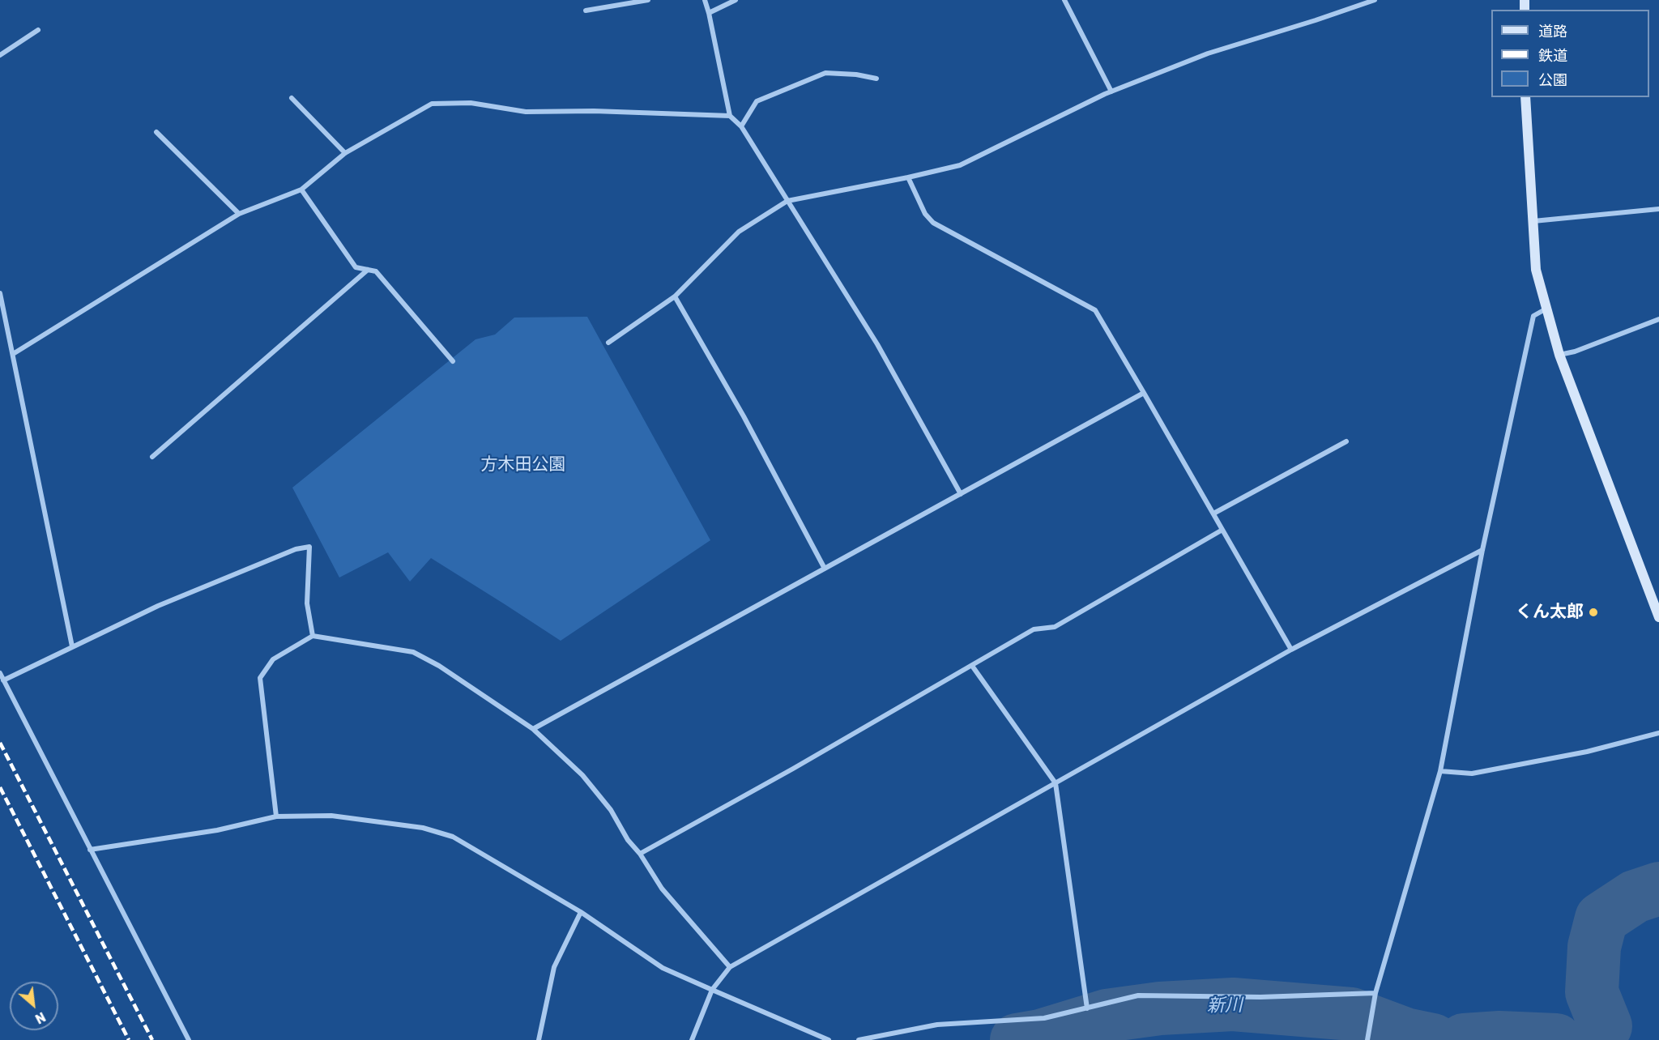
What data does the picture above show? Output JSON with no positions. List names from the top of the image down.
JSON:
{
  "water": ["新川"],
  "parks": ["方木田公園"],
  "places": ["くん太郎"],
  "legend": ["道路", "鉄道", "公園"],
  "north": "bottom right"
}
